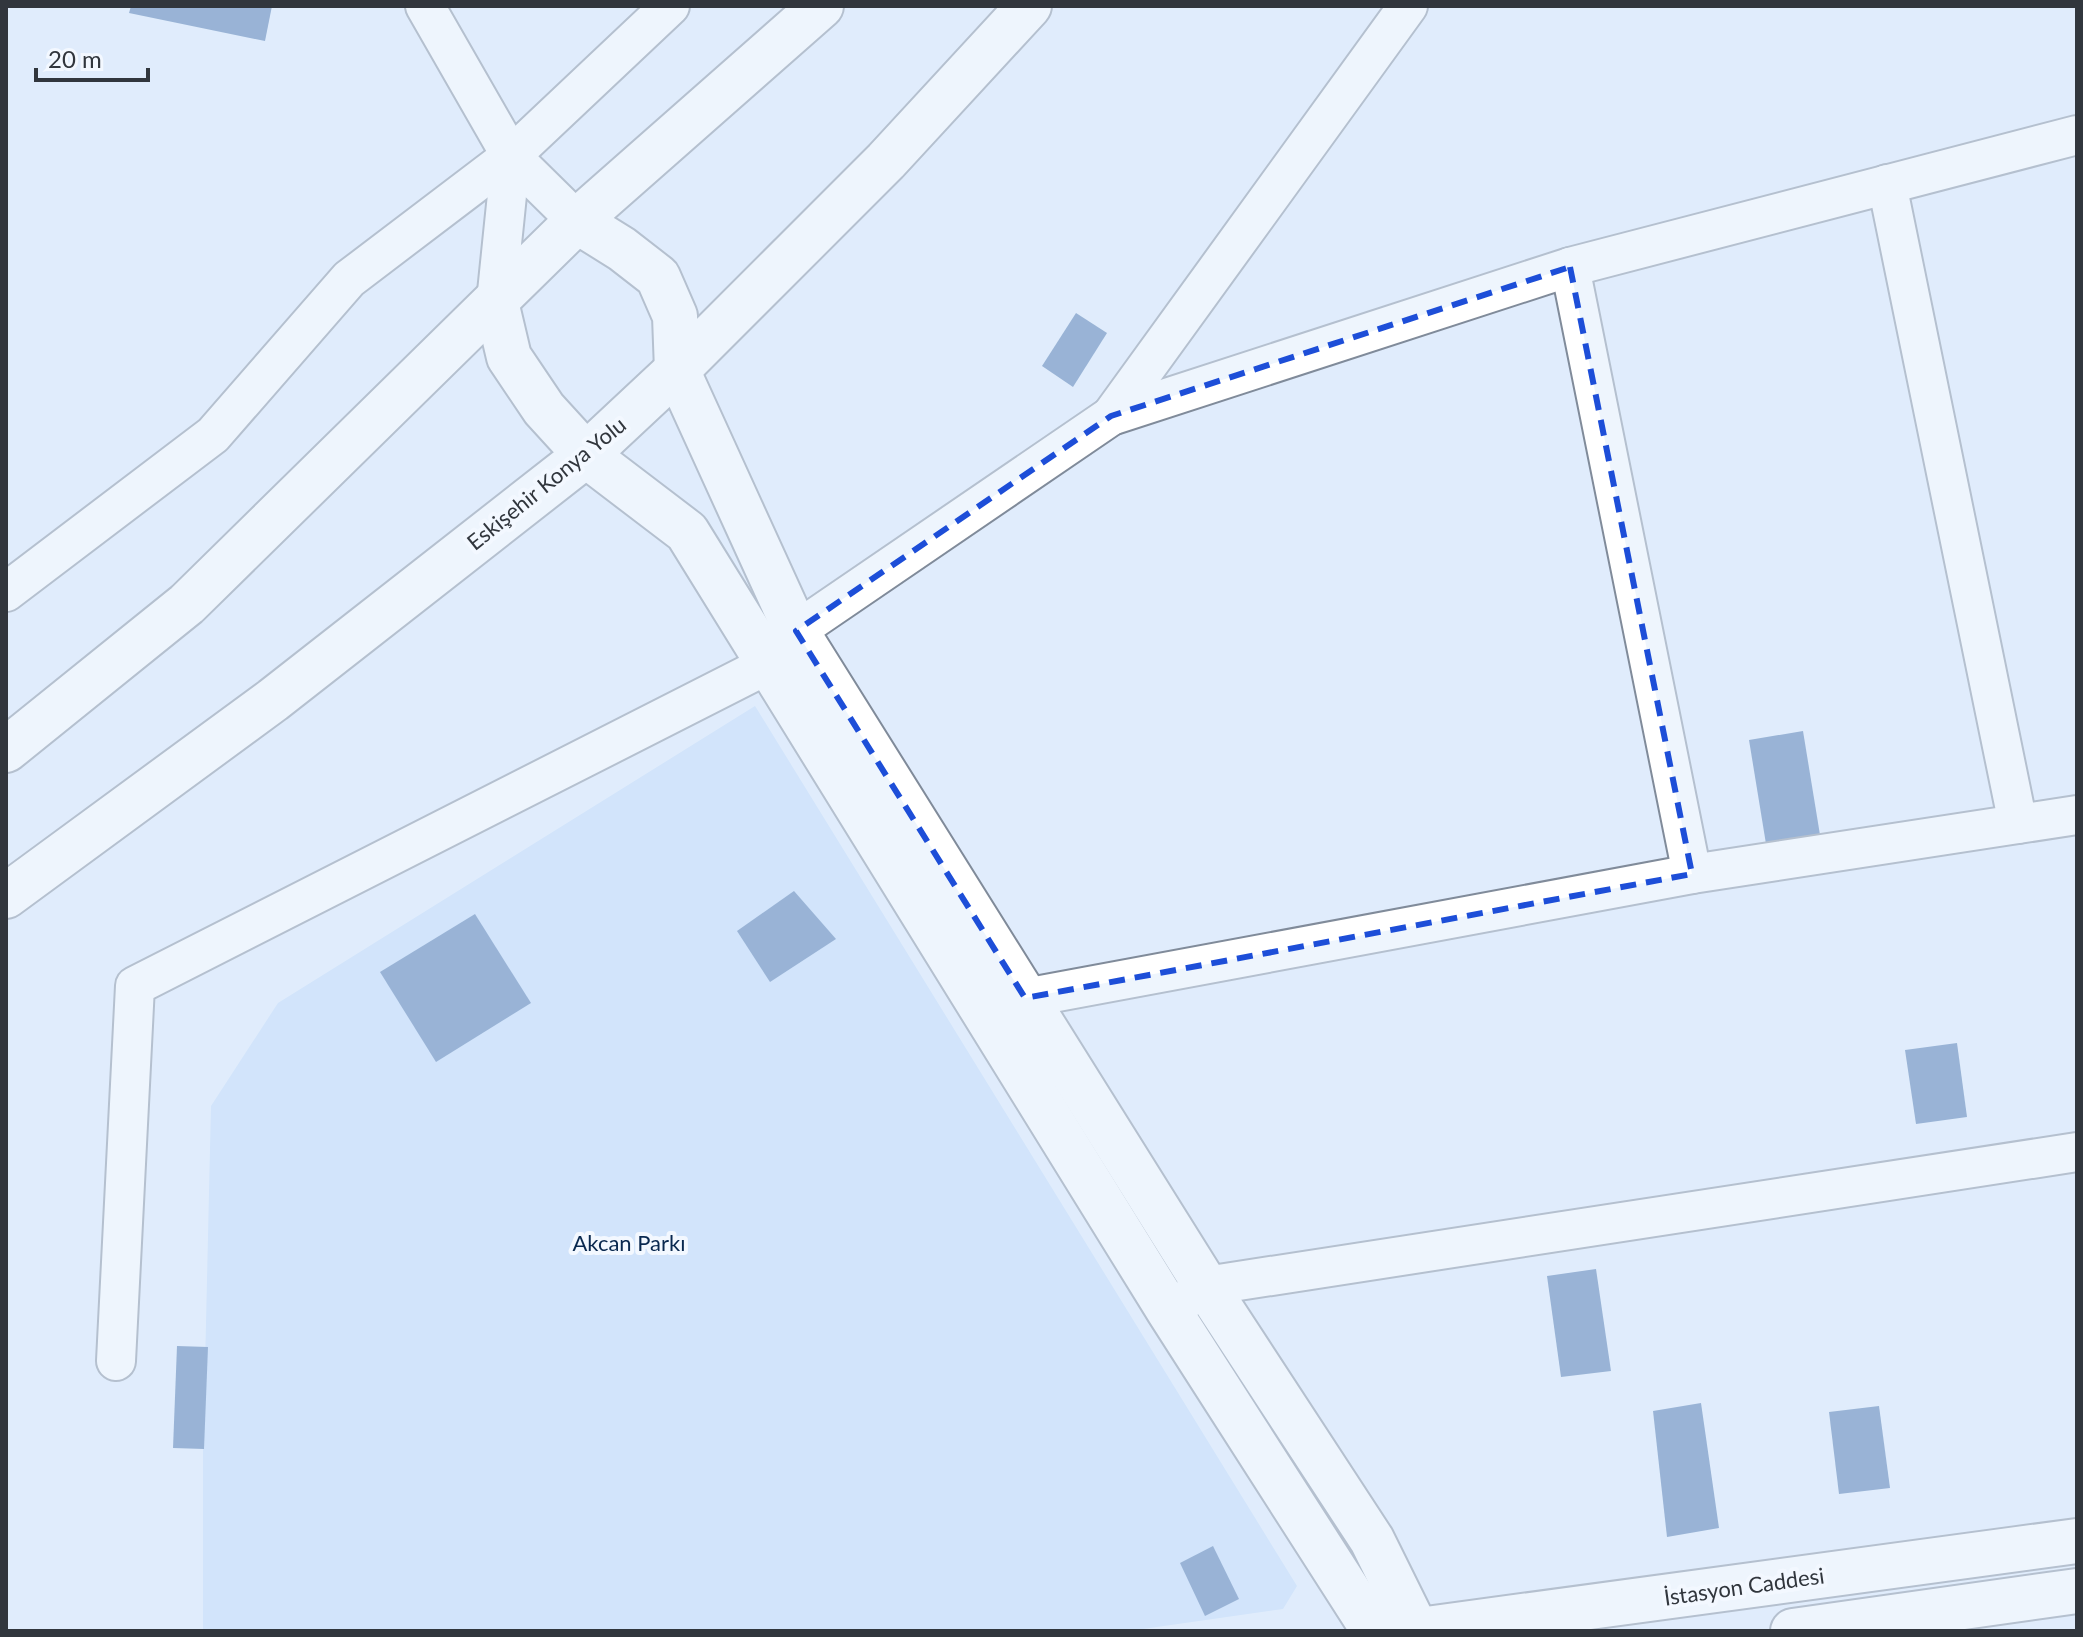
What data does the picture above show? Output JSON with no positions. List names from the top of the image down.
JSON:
{
  "streets": {
    "main road": ["Eskişehir Konya Yolu", "İstasyon Caddesi"]
  },
  "parks": ["Akcan Parkı"],
  "scale_bar": "20 m"
}
